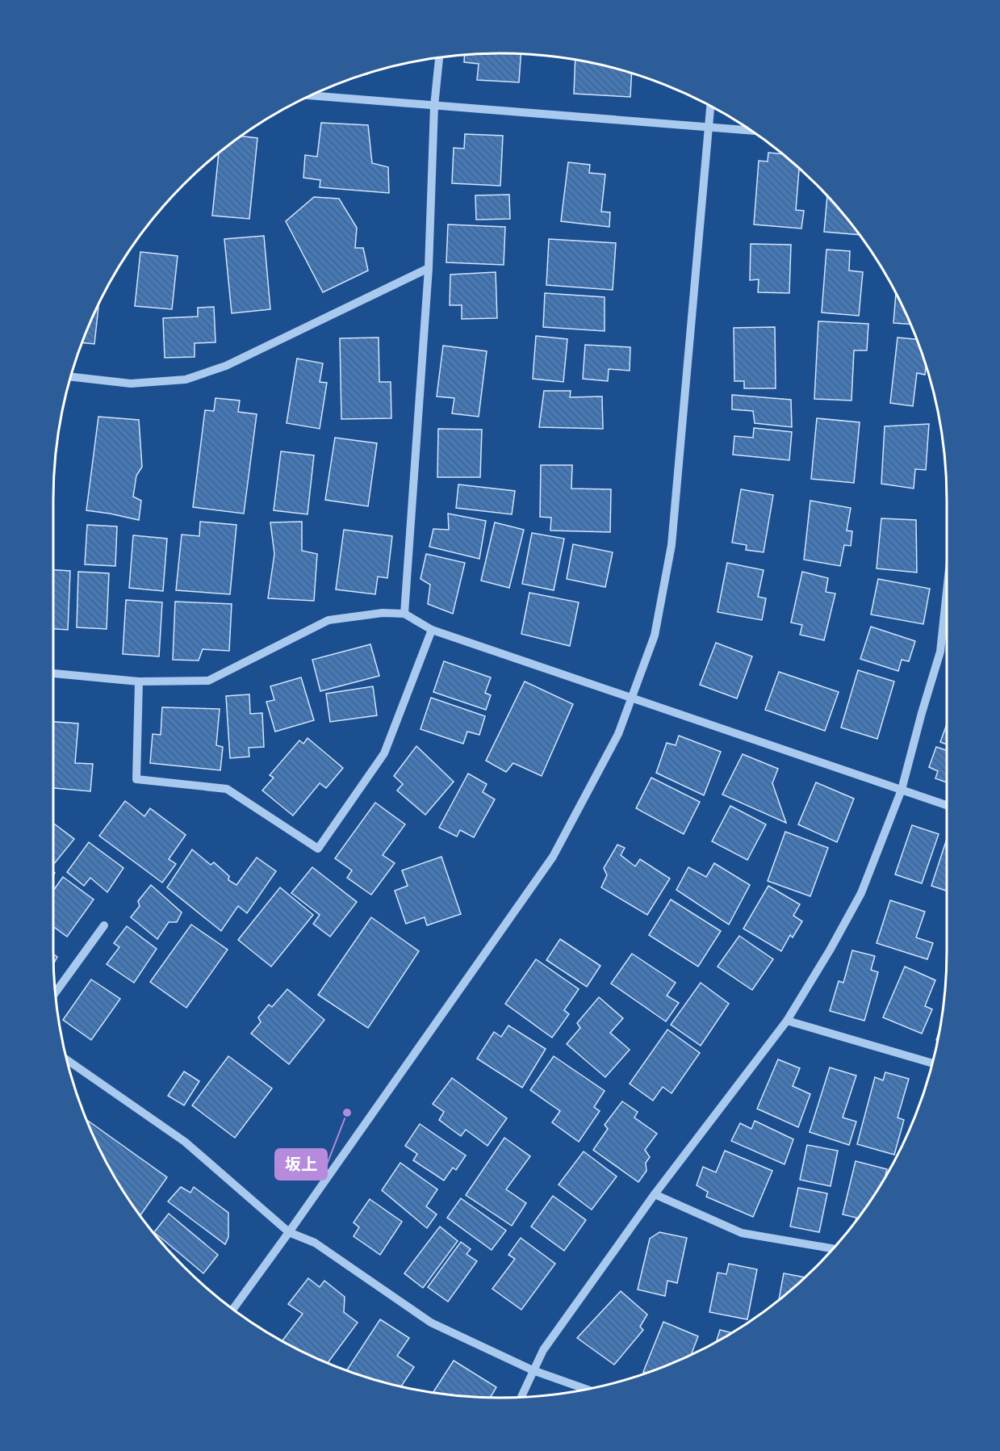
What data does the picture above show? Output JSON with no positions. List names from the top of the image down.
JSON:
{
  "places": ["坂上"]
}
